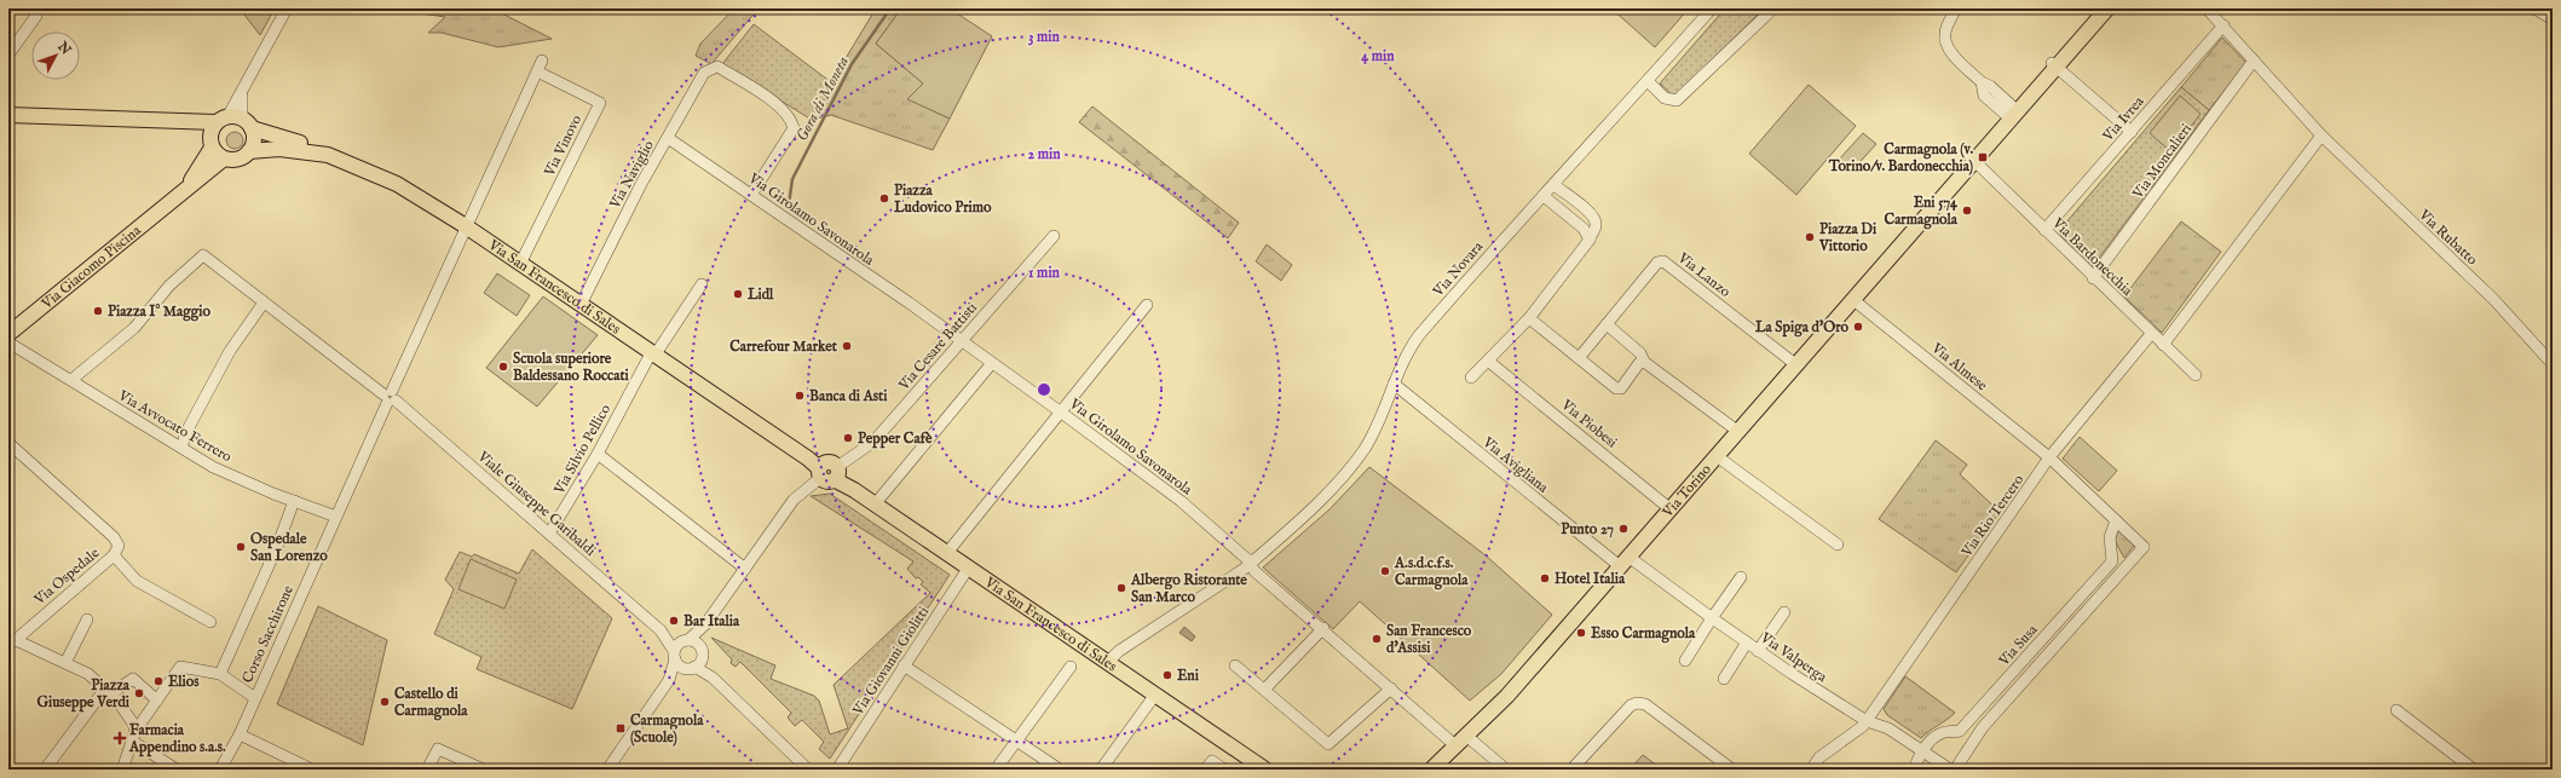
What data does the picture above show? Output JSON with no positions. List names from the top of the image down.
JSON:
{
  "streets": {
    "main road": ["Via Giacomo Piscina", "Via San Francesco di Sales", "Via Torino"],
    "street": [
      "Via Ivrea",
      "Via Vinovo",
      "Via Moncalieri",
      "Via Naviglio",
      "Via Girolamo Savonarola",
      "Via Rubatto",
      "Via Bardonecchia",
      "Via Novara",
      "Via Lanzo",
      "Via Cesare Battisti",
      "Via Almese",
      "Via Piobesi",
      "Via Avvocato Ferrero",
      "Via Silvio Pellico",
      "Via Avigliana",
      "Viale Giuseppe Garibaldi",
      "Via Rio Tercero",
      "Via Ospedale",
      "Corso Sacchirone",
      "Via Susa",
      "Via Valperga",
      "Via Giovanni Giolitti"
    ]
  },
  "crossings": [
    ["Via Ivrea", "Via Rubatto"],
    ["Via Ivrea", "Via Bardonecchia"],
    ["Via Vinovo", "Via San Francesco di Sales"],
    ["Via Vinovo", "Corso Sacchirone"],
    ["Via Moncalieri", "Via Rubatto"],
    ["Via Moncalieri", "Via Bardonecchia"],
    ["Via Naviglio", "Via Girolamo Savonarola"],
    ["Via Naviglio", "Via San Francesco di Sales"],
    ["Via Girolamo Savonarola", "Via Novara"],
    ["Via Girolamo Savonarola", "Via Cesare Battisti"],
    ["Via Girolamo Savonarola", "Via Torino"],
    ["Via Bardonecchia", "Via Torino"],
    ["Via Bardonecchia", "Via Rio Tercero"],
    ["Via Giacomo Piscina", "Via San Francesco di Sales"],
    ["Via Novara", "Via San Francesco di Sales"],
    ["Via Novara", "Via Avigliana"],
    ["Via Lanzo", "Via Torino"],
    ["Via San Francesco di Sales", "Via Cesare Battisti"],
    ["Via San Francesco di Sales", "Via Silvio Pellico"],
    ["Via San Francesco di Sales", "Corso Sacchirone"],
    ["Via San Francesco di Sales", "Via Giovanni Giolitti"],
    ["Via Almese", "Via Torino"],
    ["Via Almese", "Via Rio Tercero"],
    ["Via Almese", "Via Susa"],
    ["Via Piobesi", "Via Torino"],
    ["Via Avvocato Ferrero", "Viale Giuseppe Garibaldi"],
    ["Via Avvocato Ferrero", "Corso Sacchirone"],
    ["Via Silvio Pellico", "Viale Giuseppe Garibaldi"],
    ["Via Avigliana", "Via Torino"],
    ["Via Avigliana", "Via Valperga"],
    ["Via Torino", "Via Valperga"],
    ["Viale Giuseppe Garibaldi", "Corso Sacchirone"],
    ["Via Rio Tercero", "Via Susa"],
    ["Via Rio Tercero", "Via Valperga"],
    ["Via Susa", "Via Valperga"]
  ],
  "water": ["Gora di Moneta"],
  "places": {
    "transit": ["Carmagnola (v. Torino/v. Bardonecchia)", "Carmagnola (Scuole)"],
    "other": [
      "Piazza Ludovico Primo",
      "Eni 574 Carmagnola",
      "Piazza Di Vittorio",
      "Lidl",
      "Piazza I° Maggio",
      "La Spiga d'Oro",
      "Carrefour Market",
      "Scuola superiore Baldessano Roccati",
      "Banca di Asti",
      "Pepper Cafè",
      "Punto 27",
      "Ospedale San Lorenzo",
      "A.s.d.c.f.s. Carmagnola",
      "Hotel Italia",
      "Albergo Ristorante San Marco",
      "Bar Italia",
      "Esso Carmagnola",
      "San Francesco d'Assisi",
      "Eni",
      "Elios",
      "Piazza Giuseppe Verdi",
      "Castello di Carmagnola"
    ],
    "health": ["Farmacia Appendino s.a.s."]
  },
  "north": "top right",
  "rings": [
    "3 min",
    "4 min",
    "2 min",
    "1 min"
  ]
}
